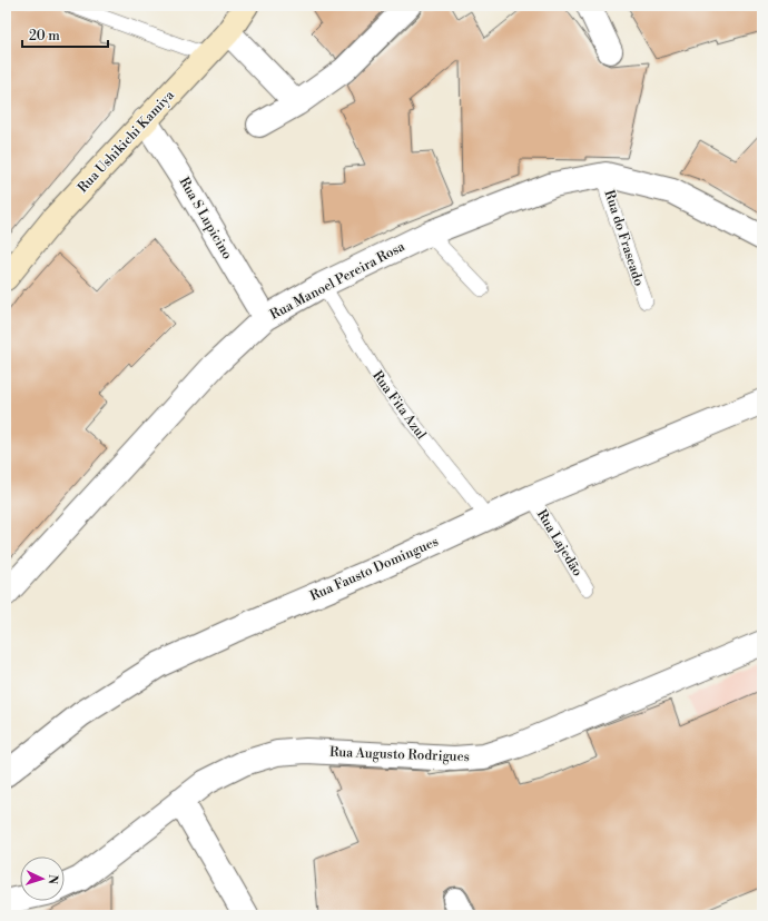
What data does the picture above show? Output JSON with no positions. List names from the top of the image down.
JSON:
{
  "streets": {
    "main road": ["Rua Ushikichi Kamiya"],
    "street": [
      "Rua S Lupicino",
      "Rua Manoel Pereira Rosa",
      "Rua Fausto Domingues",
      "Rua Augusto Rodrigues"
    ],
    "lane": ["Rua do Fraseado", "Rua Fita Azul", "Rua Lajedão"]
  },
  "crossings": [
    ["Rua Ushikichi Kamiya", "Rua S Lupicino"],
    ["Rua S Lupicino", "Rua Manoel Pereira Rosa"],
    ["Rua do Fraseado", "Rua Manoel Pereira Rosa"],
    ["Rua Manoel Pereira Rosa", "Rua Fita Azul"],
    ["Rua Fita Azul", "Rua Fausto Domingues"],
    ["Rua Lajedão", "Rua Fausto Domingues"]
  ],
  "scale_bar": "20 m",
  "north": "right"
}
